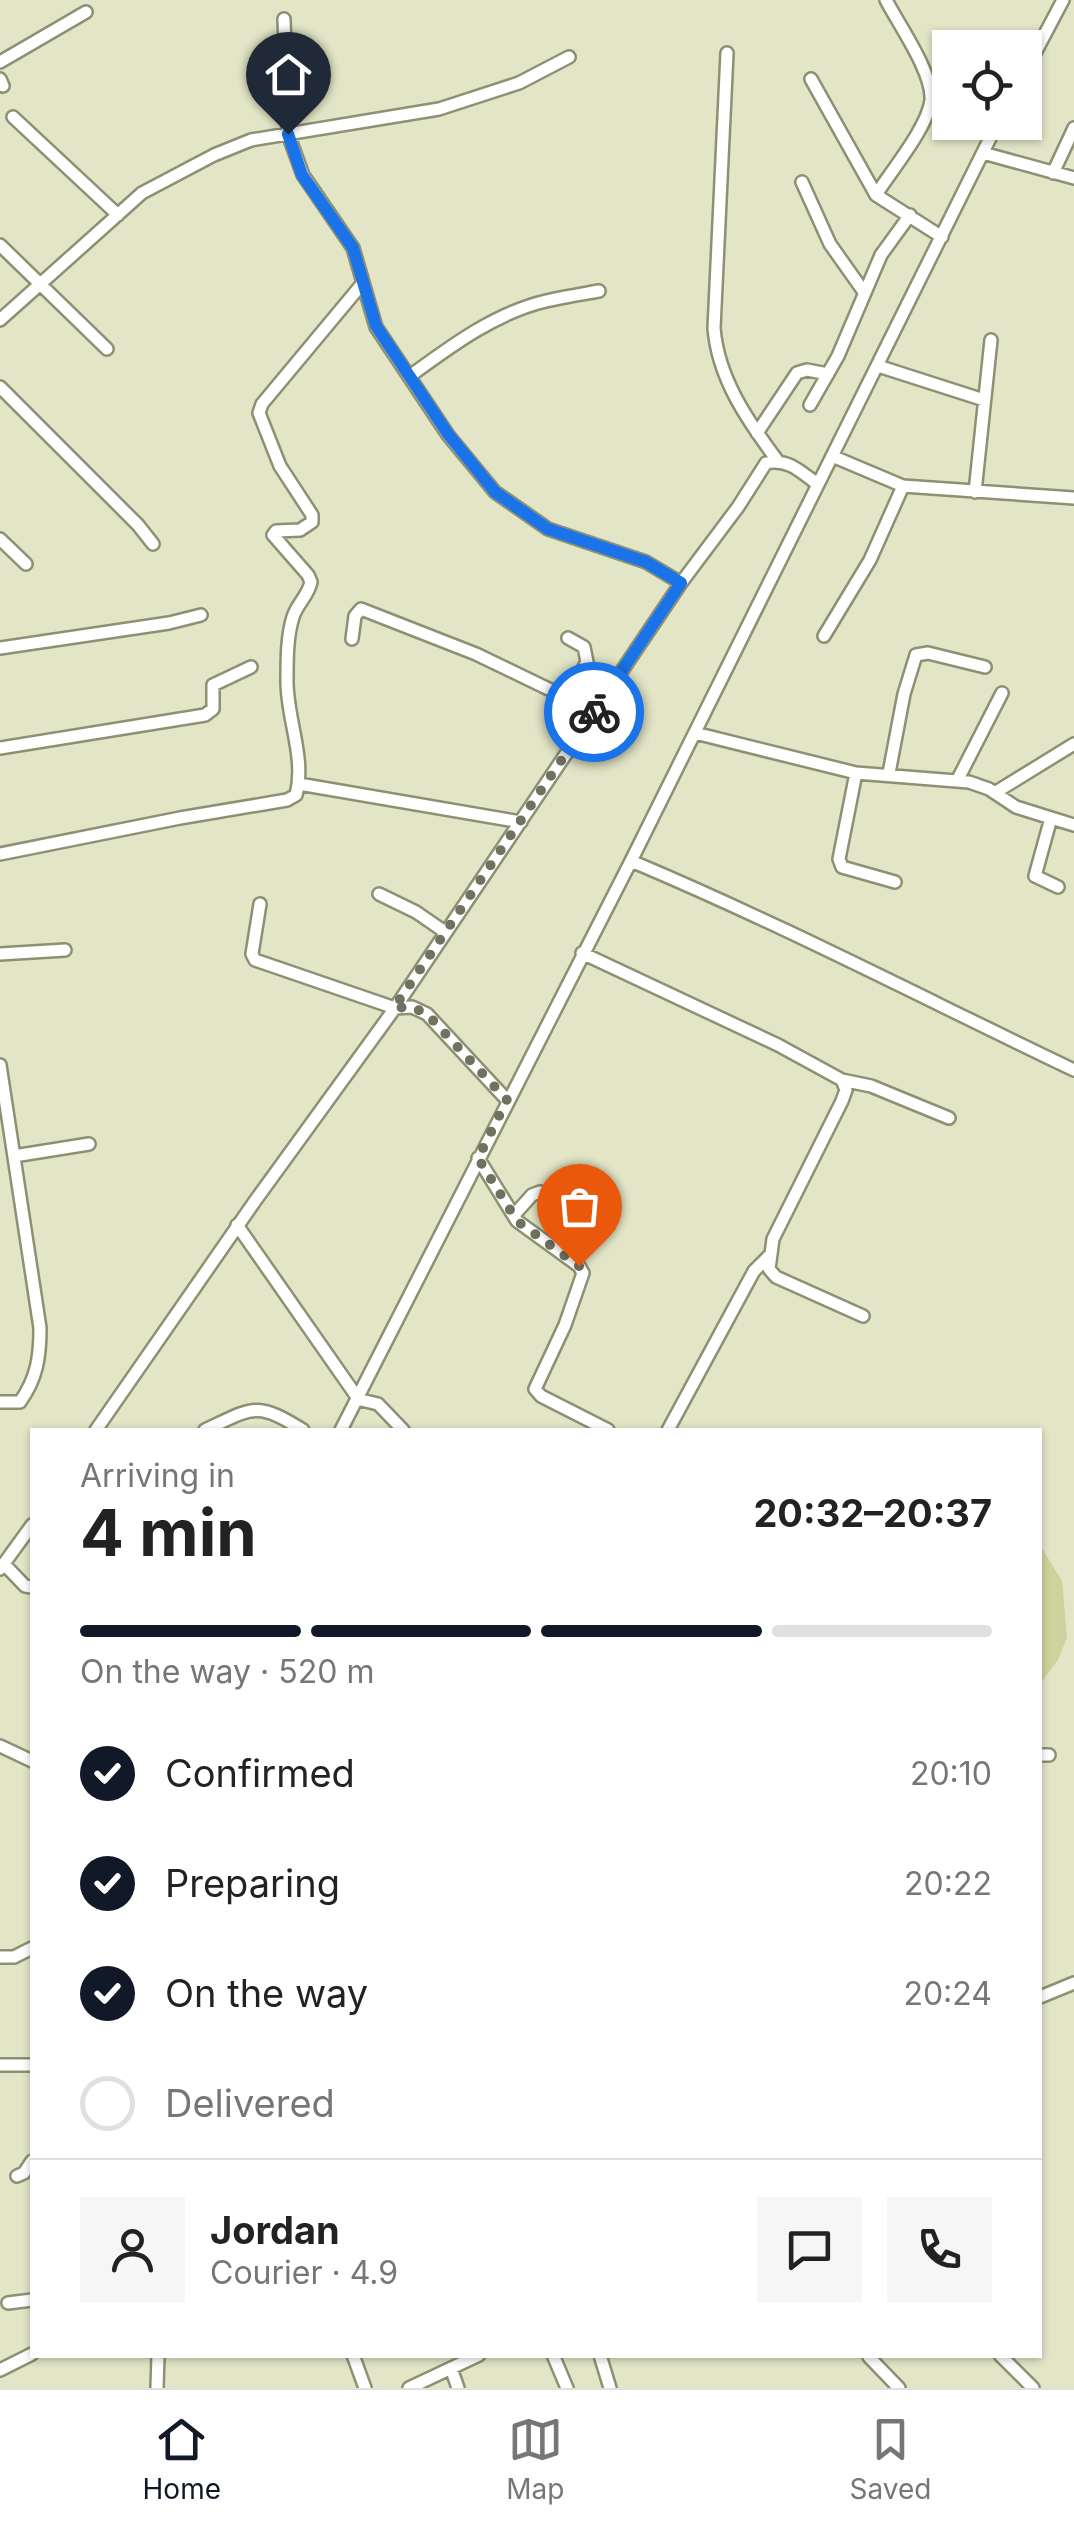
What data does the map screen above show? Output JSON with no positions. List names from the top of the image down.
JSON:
{
  "page": {
    "heading": ["4 min", "Arriving in", "20:32–20:37"],
    "panel": ["Jordan", "Courier · 4.9"],
    "bar": "On the way · 520 m",
    "list": [
      ["Confirmed", "20:10"],
      ["Preparing", "20:22"],
      ["On the way", "20:24"],
      "Delivered"
    ],
    "tabs": ["Home", "Map", "Saved"]
  }
}
